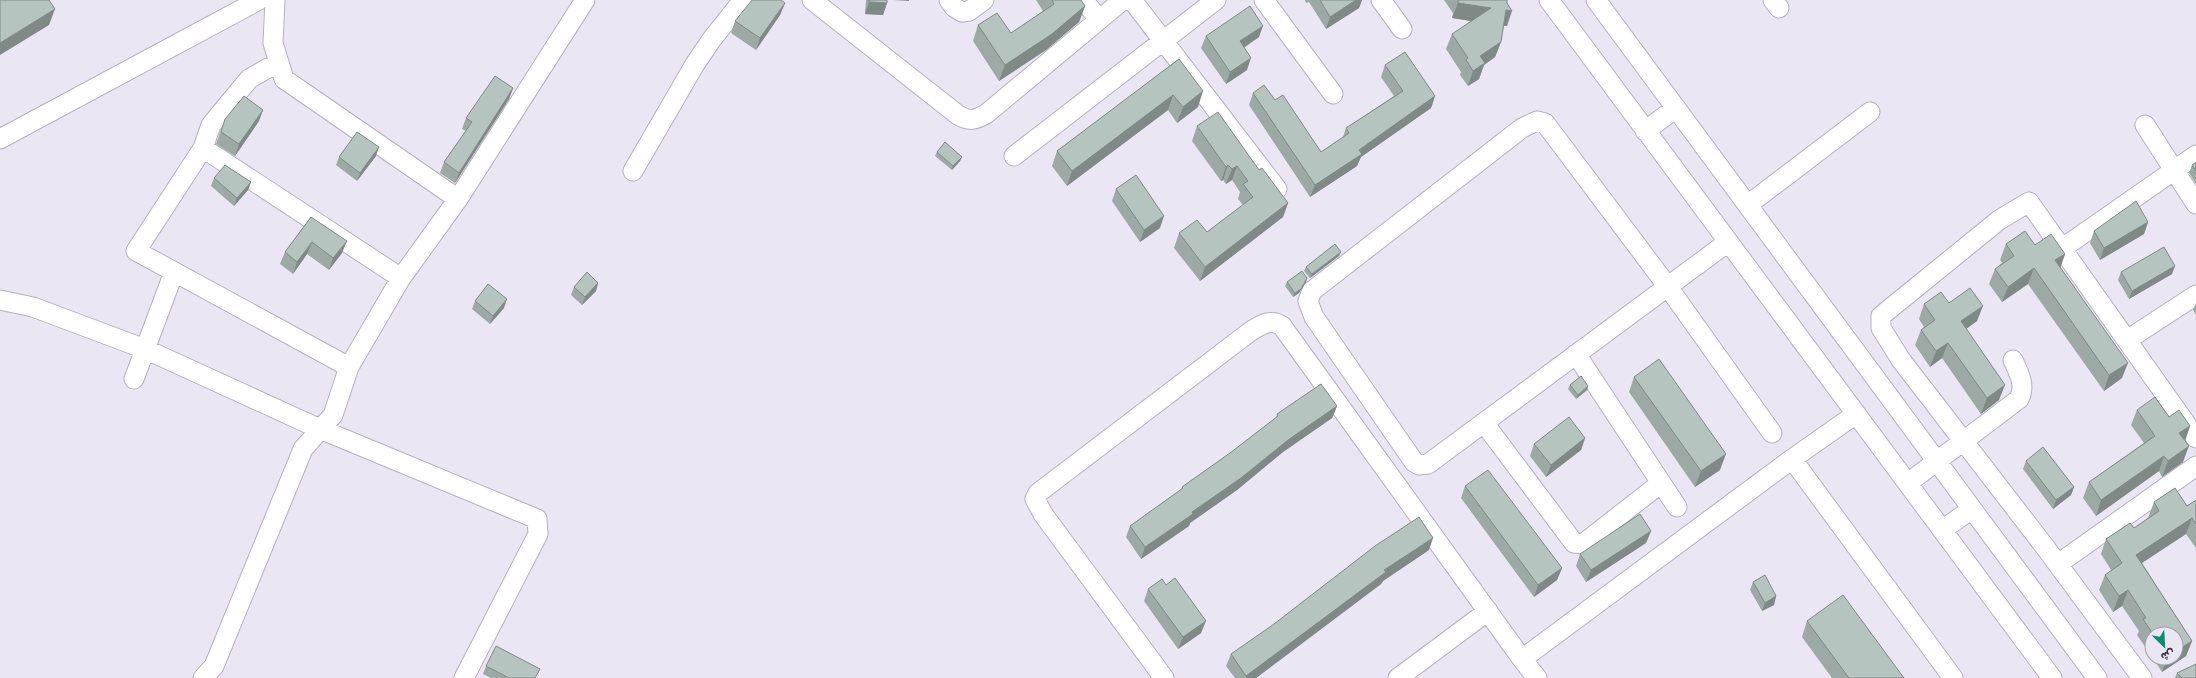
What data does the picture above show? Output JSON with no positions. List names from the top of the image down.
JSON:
{
  "north": "bottom right"
}
